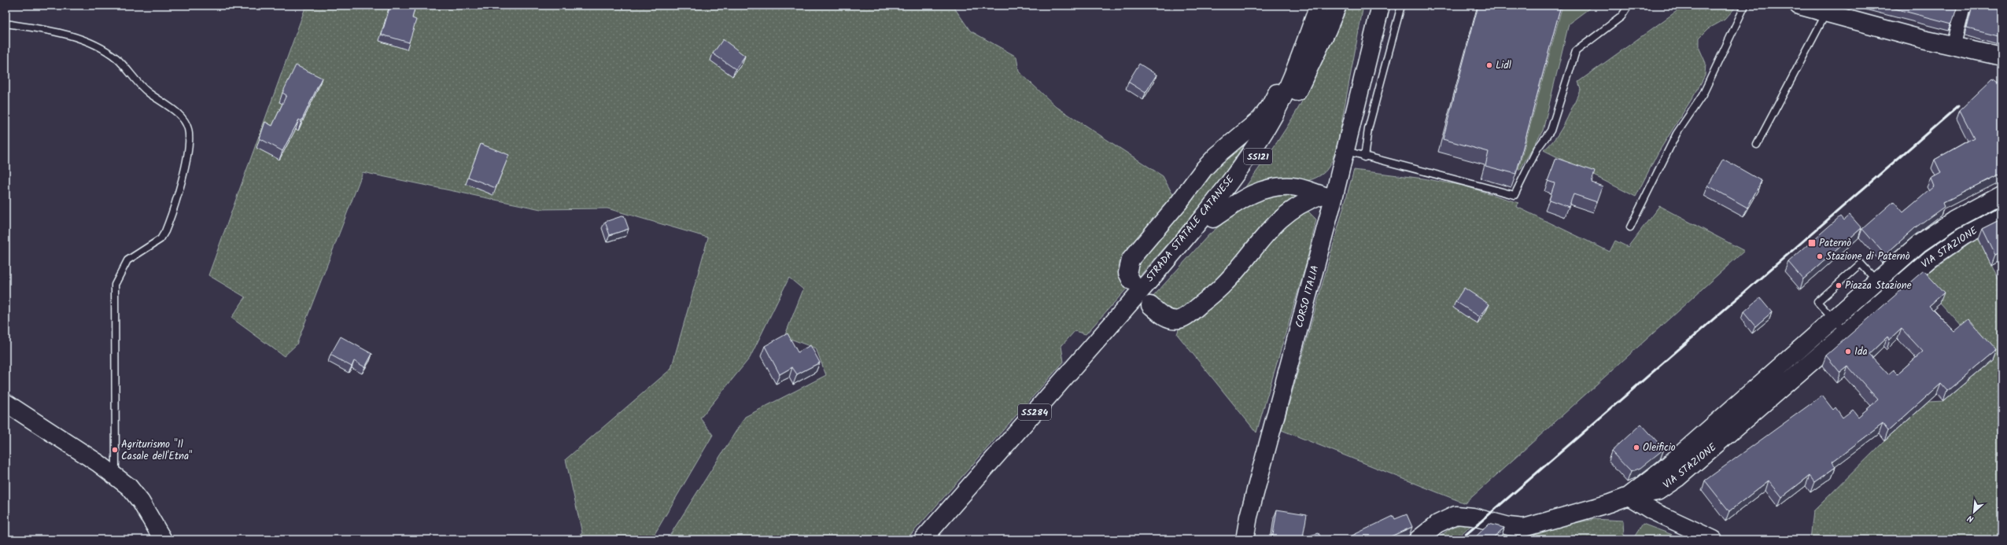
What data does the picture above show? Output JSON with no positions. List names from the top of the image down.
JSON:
{
  "streets": {
    "main road": [
      "SS121",
      "STRADA STATALE CATANESE",
      "VIA STAZIONE",
      "CORSO ITALIA",
      "SS284"
    ]
  },
  "crossings": [
    ["STRADA STATALE CATANESE", "SS284"]
  ],
  "places": {
    "other": [
      "Lidl",
      "Stazione di Paternò",
      "Piazza Stazione",
      "Ida",
      "Oleificio",
      "Agriturismo \"Il Casale dell'Etna\""
    ],
    "transit": ["Paternò"]
  },
  "north": "bottom left"
}
